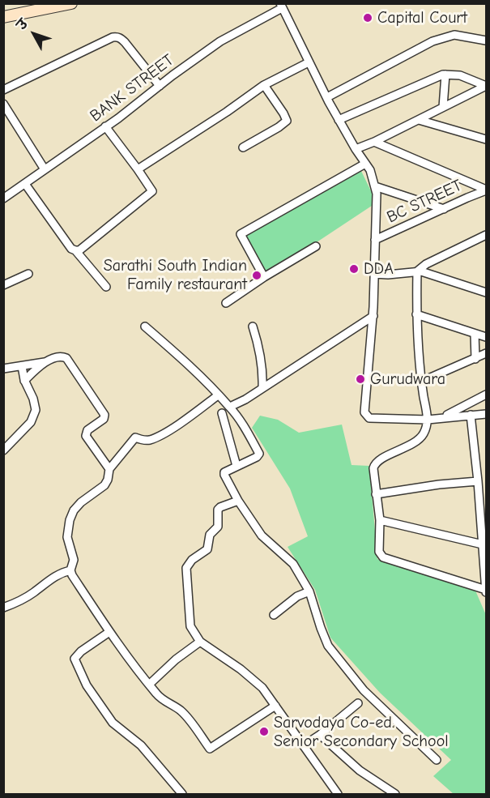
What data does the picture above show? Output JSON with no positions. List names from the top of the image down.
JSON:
{
  "streets": {
    "street": ["BANK STREET", "BC STREET"]
  },
  "places": [
    "Capital Court",
    "DDA",
    "Sarathi South Indian Family restaurant",
    "Gurudwara",
    "Sarvodaya Co-ed. Senior Secondary School"
  ],
  "north": "top left"
}
